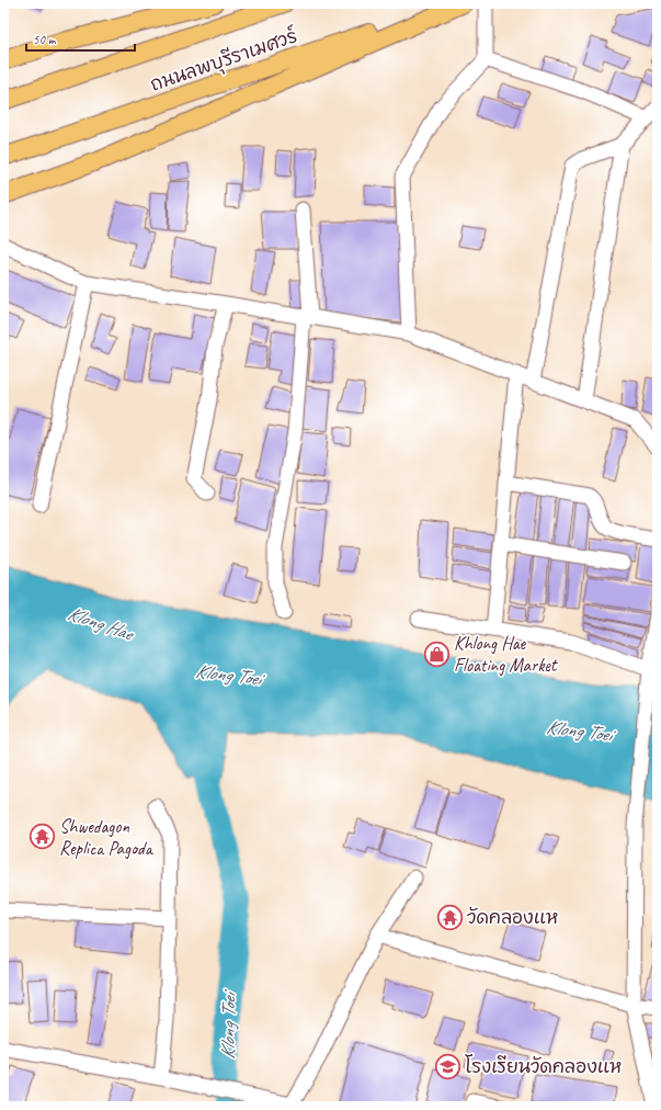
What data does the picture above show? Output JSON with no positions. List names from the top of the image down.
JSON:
{
  "streets": {
    "main road": ["ถนนลพบุรีราเมศวร์"]
  },
  "water": ["Klong Hae", "Klong Toei"],
  "places": {
    "shop": ["Khlong Hae Floating Market"],
    "temple": ["Shwedagon Replica Pagoda", "วัดคลองแห"],
    "school or university": ["โรงเรียนวัดคลองแห"]
  },
  "scale_bar": "50 m"
}
